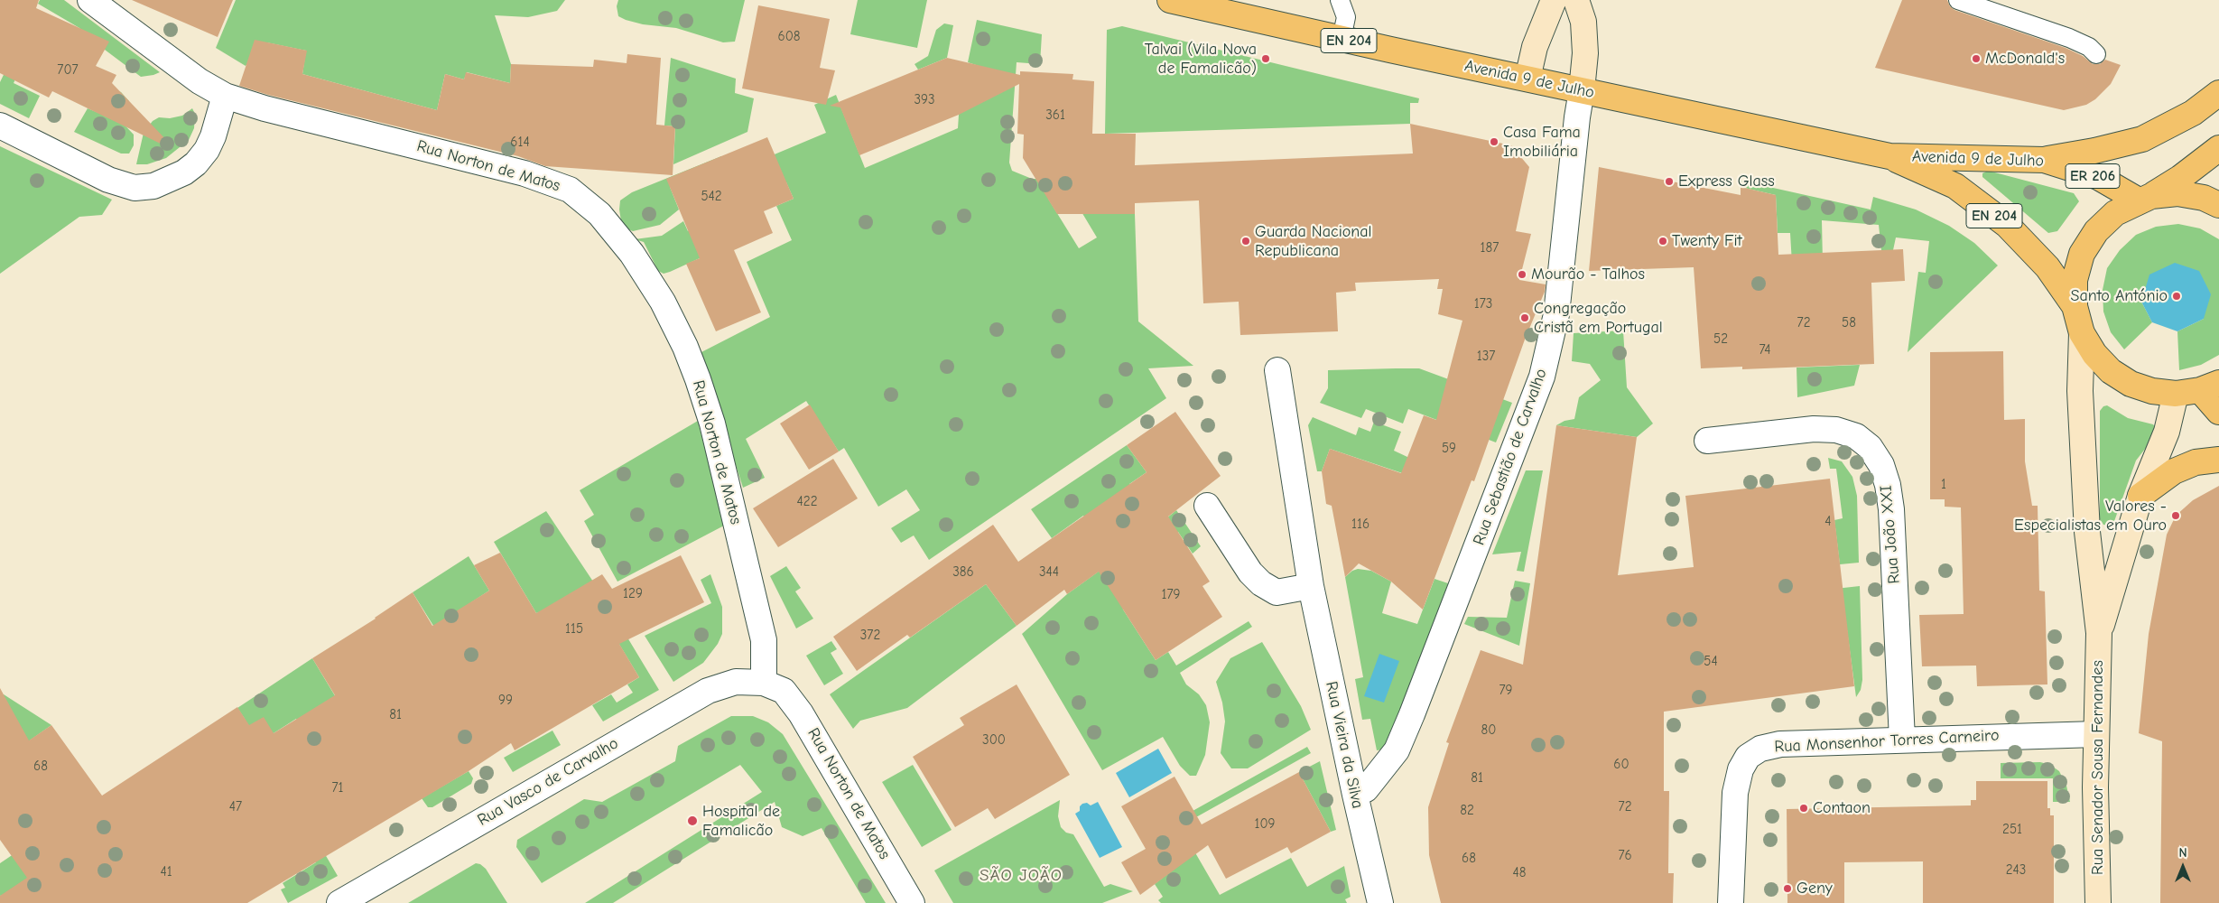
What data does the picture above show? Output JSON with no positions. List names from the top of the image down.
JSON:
{
  "streets": {
    "main road": ["EN 204", "Avenida 9 de Julho", "ER 206"],
    "street": [
      "Rua Norton de Matos",
      "Rua Sebastião de Carvalho",
      "Rua João XXI",
      "Rua Monsenhor Torres Carneiro",
      "Rua Vieira da Silva",
      "Rua Senador Sousa Fernandes",
      "Rua Vasco de Carvalho"
    ]
  },
  "crossings": [
    ["EN 204", "Avenida 9 de Julho"],
    ["EN 204", "Rua Senador Sousa Fernandes"],
    ["Avenida 9 de Julho", "Rua Sebastião de Carvalho"],
    ["Rua Norton de Matos", "Rua Vasco de Carvalho"],
    ["Rua Sebastião de Carvalho", "Rua Vieira da Silva"],
    ["Rua João XXI", "Rua Monsenhor Torres Carneiro"],
    ["Rua Monsenhor Torres Carneiro", "Rua Senador Sousa Fernandes"]
  ],
  "districts": ["SÃO JOÃO"],
  "places": [
    "Talvai (Vila Nova de Famalicão)",
    "McDonald's",
    "Casa Fama Imobiliária",
    "Express Glass",
    "Guarda Nacional Republicana",
    "Twenty Fit",
    "Mourão - Talhos",
    "Santo António",
    "Congregação Cristã em Portugal",
    "Valores - Especialistas em Ouro",
    "Contaon",
    "Hospital de Famalicão",
    "Geny"
  ],
  "house_numbers": [
    "608",
    "707",
    "393",
    "361",
    "614",
    "542",
    "187",
    "173",
    "72",
    "58",
    "52",
    "74",
    "137",
    "59",
    "1",
    "422",
    "4",
    "116",
    "386",
    "344",
    "129",
    "179",
    "115",
    "372",
    "54",
    "79",
    "99",
    "81",
    "80",
    "300",
    "60",
    "68",
    "81",
    "71",
    "47",
    "72",
    "82",
    "109",
    "251",
    "76",
    "68",
    "243",
    "41",
    "48"
  ],
  "north": "top"
}
